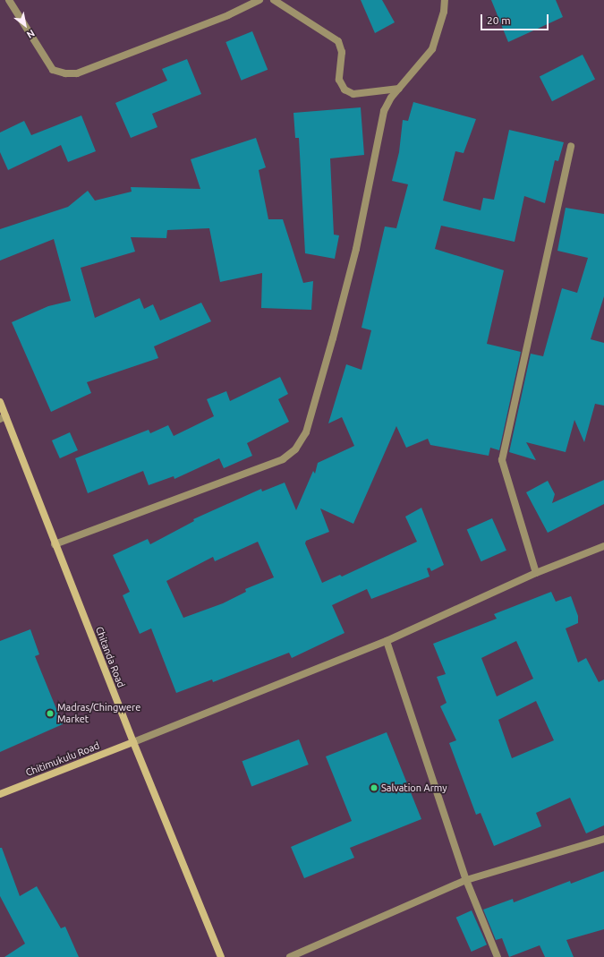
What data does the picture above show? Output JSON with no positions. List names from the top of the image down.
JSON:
{
  "streets": {
    "street": ["Chitanda Road", "Chitimukulu Road"]
  },
  "crossings": [
    ["Chitanda Road", "Chitimukulu Road"]
  ],
  "places": ["Madras/Chingwere Market", "Salvation Army"],
  "scale_bar": "20 m",
  "north": "bottom right"
}
